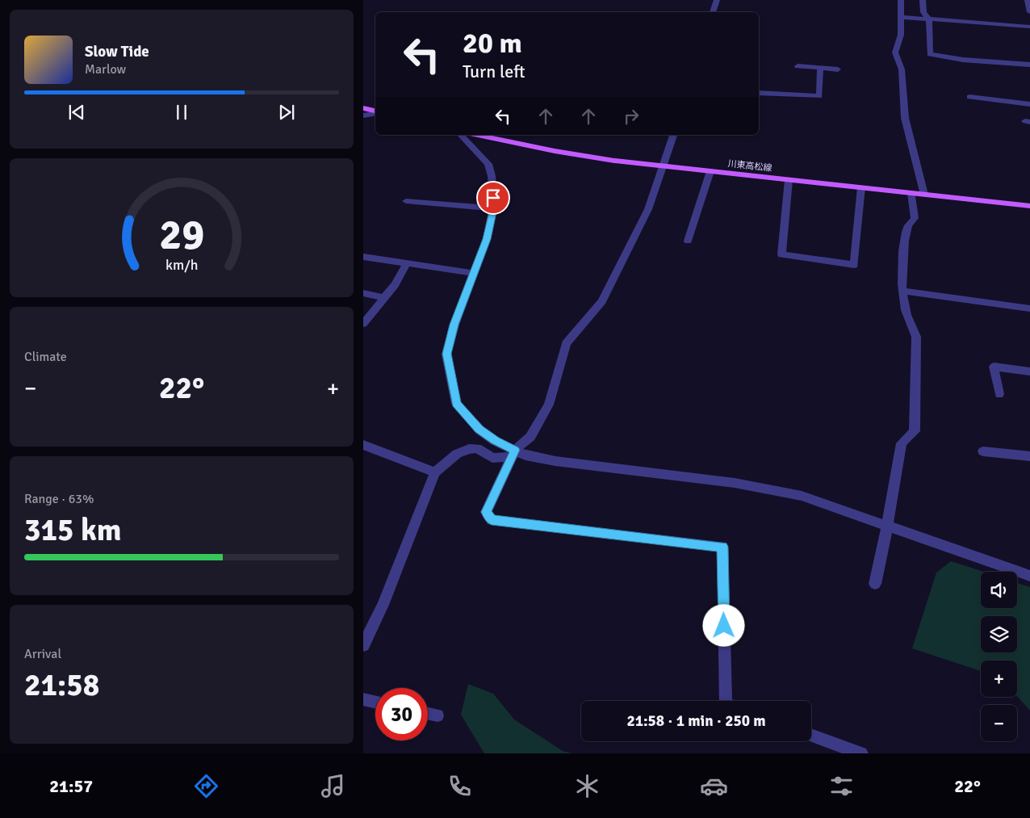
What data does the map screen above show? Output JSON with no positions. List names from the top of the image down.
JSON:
{
  "streets": {
    "main road": ["川東高松線"]
  },
  "page": {
    "turn": ["20 m", "Turn left"],
    "song": ["Slow Tide", "Marlow"],
    "tile": [
      "Climate",
      ["Range · 63%", "315 km"],
      ["Arrival", "21:58"]
    ],
    "heat": ["−", "22°", "+"],
    "map_buttons": ["+", "−"],
    "limit": "30",
    "trip": "21:58 · 1 min · 250 m",
    "tabs": ["21:57", "22°"],
    "gauge": ["29", "km/h"]
  }
}
